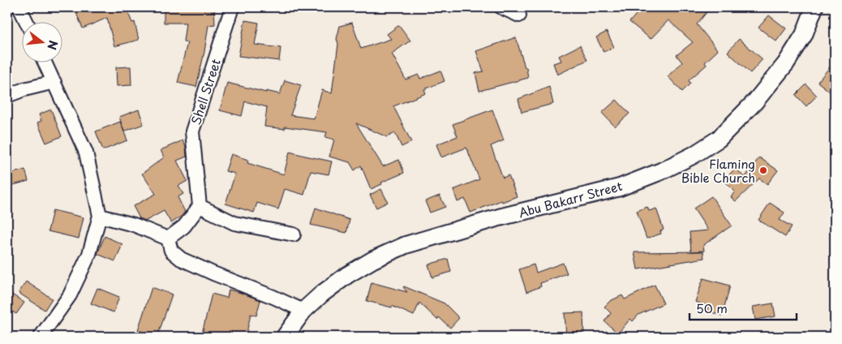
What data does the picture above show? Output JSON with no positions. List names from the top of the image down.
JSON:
{
  "streets": {
    "street": ["Shell Street", "Abu Bakarr Street"]
  },
  "places": ["Flaming Bible Church"],
  "scale_bar": "50 m",
  "north": "right"
}
